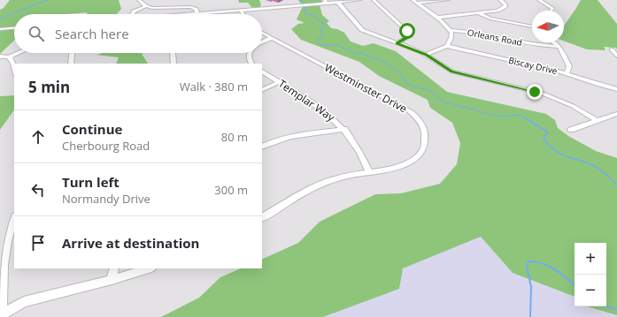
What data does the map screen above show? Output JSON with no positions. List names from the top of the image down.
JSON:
{
  "streets": {
    "street": [
      "Orleans Road",
      "Biscay Drive",
      "Westminster Drive",
      "Templar Way"
    ]
  },
  "crossings": [
    ["Westminster Drive", "Templar Way"]
  ],
  "north": "left",
  "page": {
    "search": "Search here",
    "heading": ["5 min", "Walk · 380 m"],
    "list": [
      ["Continue", "Cherbourg Road", "80 m"],
      ["Turn left", "Normandy Drive", "300 m"],
      "Arrive at destination"
    ],
    "map_buttons": ["+", "−"]
  }
}
